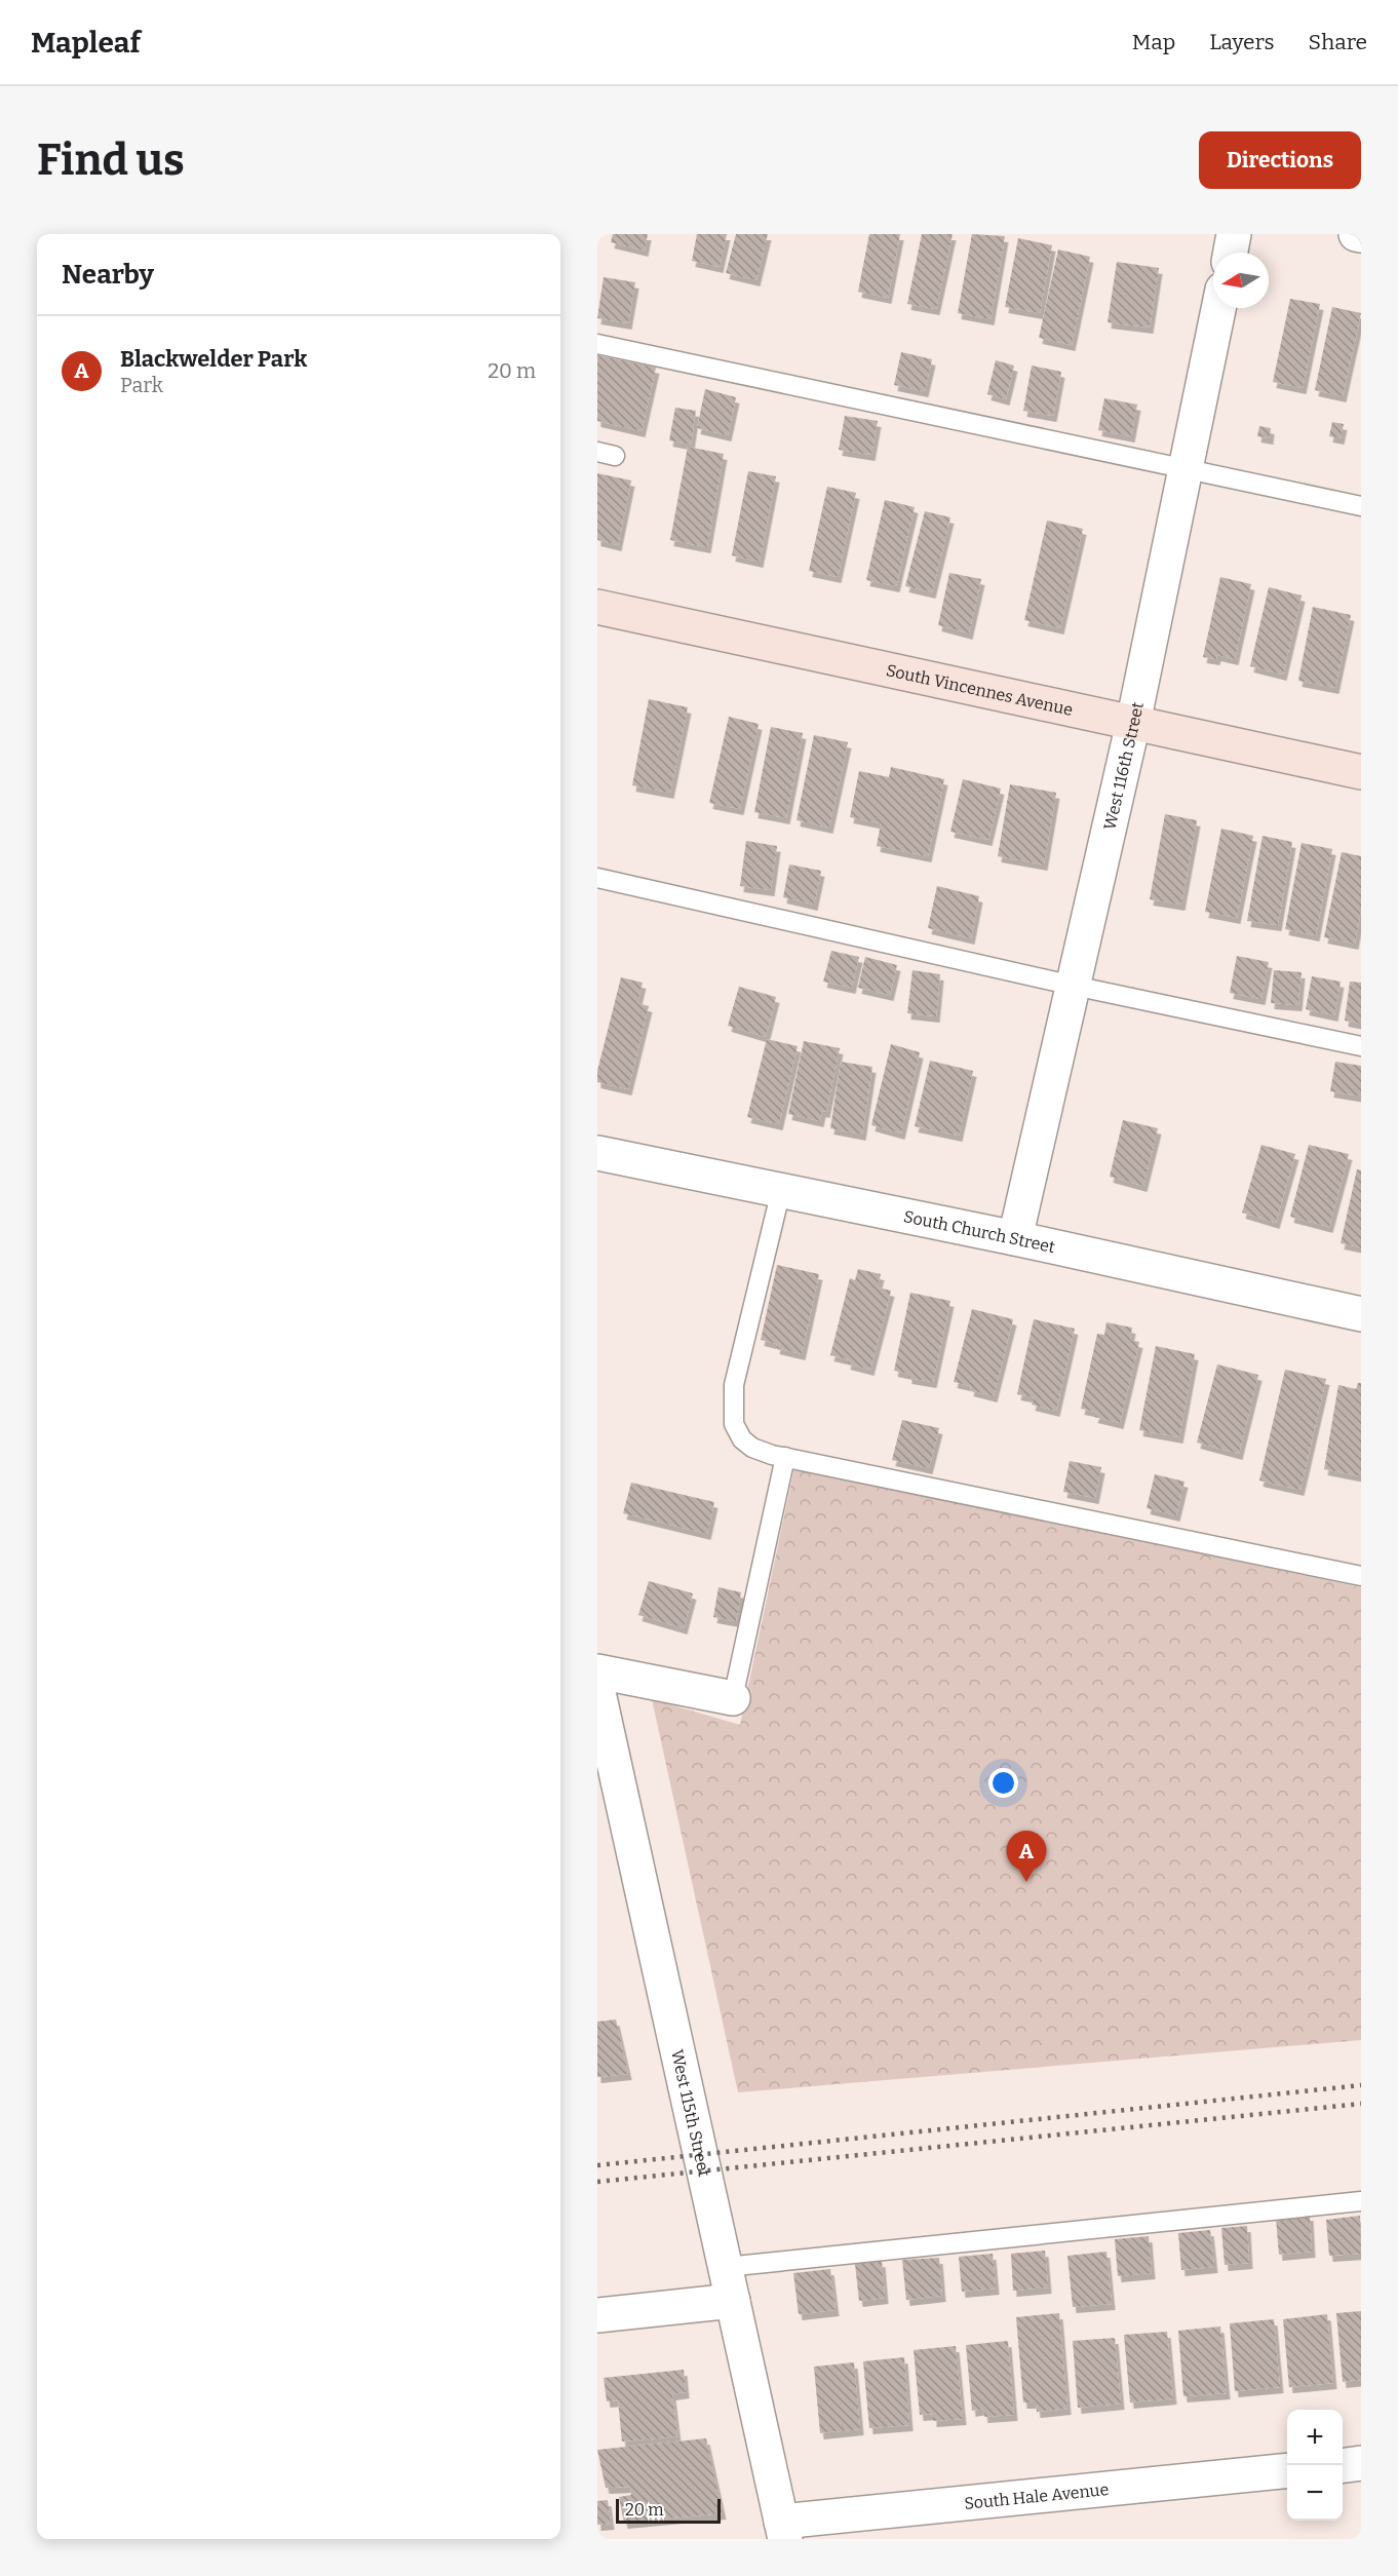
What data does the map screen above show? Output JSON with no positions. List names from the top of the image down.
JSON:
{
  "streets": {
    "main road": ["South Vincennes Avenue"],
    "street": [
      "West 116th Street",
      "South Church Street",
      "West 115th Street",
      "South Hale Avenue"
    ]
  },
  "crossings": [
    ["South Vincennes Avenue", "West 116th Street"],
    ["West 116th Street", "South Church Street"],
    ["West 115th Street", "South Hale Avenue"]
  ],
  "scale_bar": "20 m",
  "north": "left",
  "page": {
    "header": "Mapleaf",
    "nav": ["Map", "Layers", "Share"],
    "buttons": "Directions",
    "title": "Find us",
    "heading": "Nearby",
    "list": [
      {
        "mark": "A",
        "name": "Blackwelder Park",
        "note": "Park",
        "value": "20 m"
      }
    ],
    "pins": "A",
    "map_buttons": ["+", "−"],
    "scale": "20 m"
  }
}
